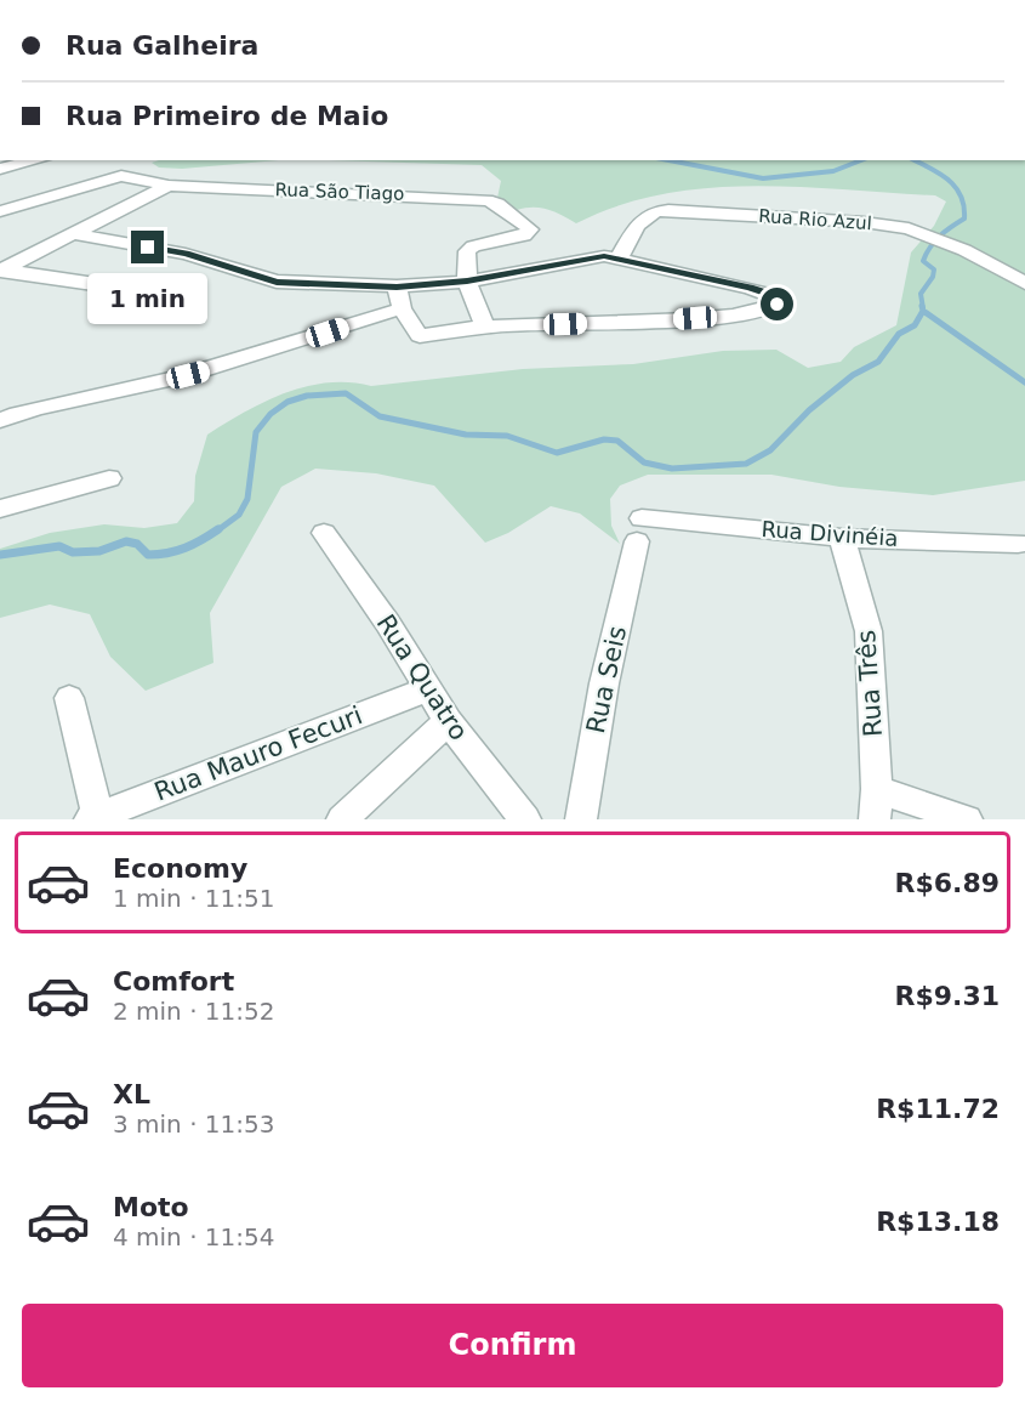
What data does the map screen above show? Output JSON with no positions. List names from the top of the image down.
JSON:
{
  "streets": {
    "street": [
      "Rua São Tiago",
      "Rua Rio Azul",
      "Rua Divinéia",
      "Rua Quatro",
      "Rua Seis",
      "Rua Três",
      "Rua Mauro Fecuri"
    ]
  },
  "crossings": [
    ["Rua Divinéia", "Rua Seis"],
    ["Rua Divinéia", "Rua Três"],
    ["Rua Quatro", "Rua Mauro Fecuri"]
  ],
  "page": {
    "banner": ["Rua Galheira", "Rua Primeiro de Maio"],
    "bubble": "1 min",
    "list": [
      {
        "name": "Economy",
        "note": "1 min · 11:51",
        "value": "R$6.89"
      },
      {
        "name": "Comfort",
        "note": "2 min · 11:52",
        "value": "R$9.31"
      },
      {
        "name": "XL",
        "note": "3 min · 11:53",
        "value": "R$11.72"
      },
      {
        "name": "Moto",
        "note": "4 min · 11:54",
        "value": "R$13.18"
      }
    ],
    "buttons": "Confirm"
  }
}
